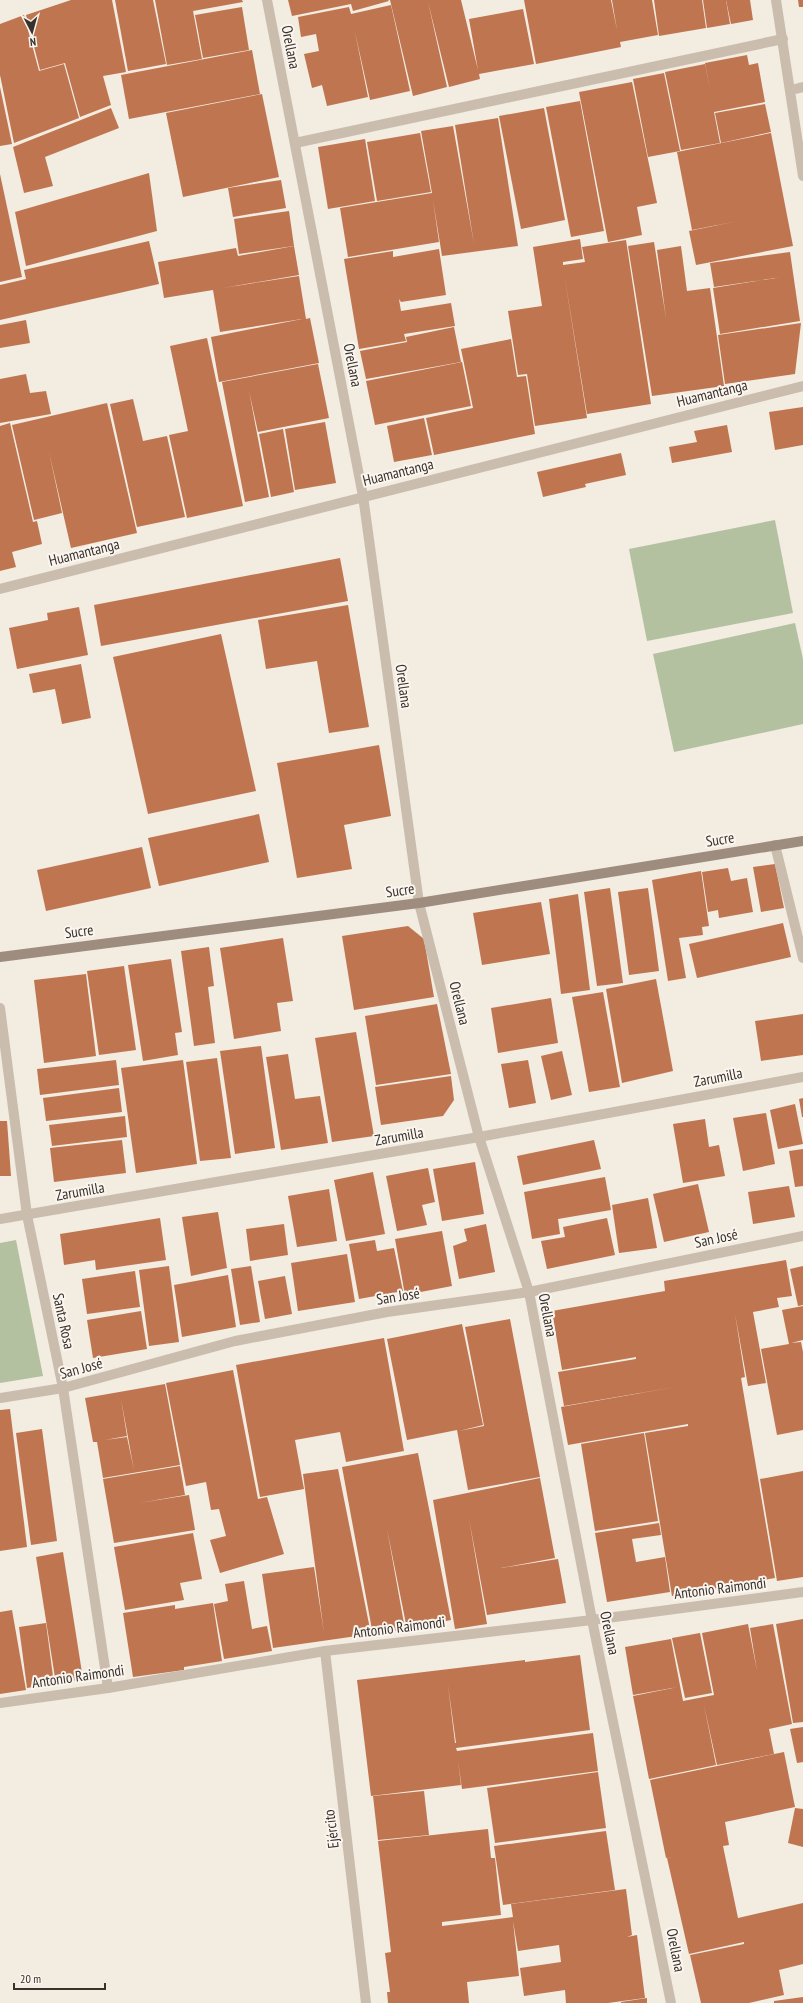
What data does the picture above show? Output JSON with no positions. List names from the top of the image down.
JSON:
{
  "streets": {
    "street": [
      "Orellana",
      "Huamantanga",
      "Sucre",
      "Zarumilla",
      "San José",
      "Santa Rosa",
      "Antonio Raimondi",
      "Ejército"
    ]
  },
  "crossings": [
    ["Orellana", "Huamantanga"],
    ["Orellana", "Sucre"],
    ["Orellana", "Zarumilla"],
    ["Orellana", "San José"],
    ["Orellana", "Antonio Raimondi"],
    ["Zarumilla", "Santa Rosa"],
    ["San José", "Santa Rosa"],
    ["Santa Rosa", "Antonio Raimondi"],
    ["Antonio Raimondi", "Ejército"]
  ],
  "scale_bar": "20 m",
  "north": "bottom"
}
